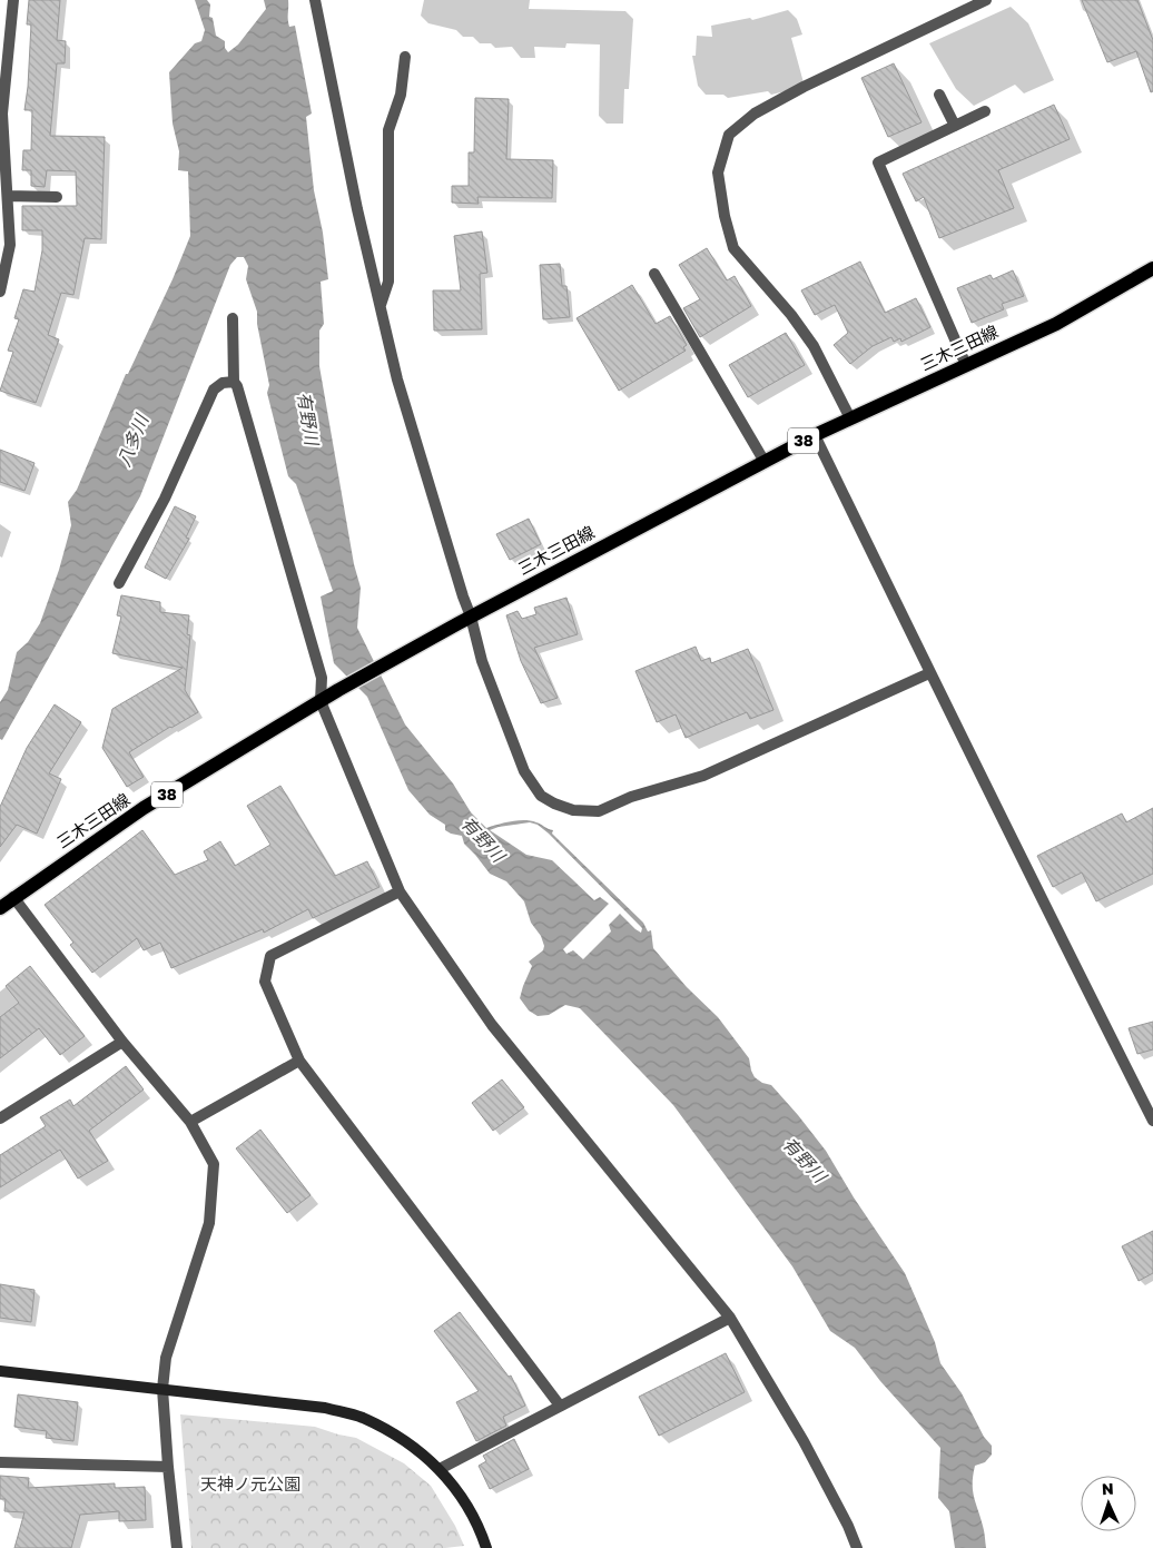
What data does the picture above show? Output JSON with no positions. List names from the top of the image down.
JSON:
{
  "streets": {
    "main road": ["三木三田線", "38"]
  },
  "water": ["有野川", "八多川"],
  "parks": ["天神ノ元公園"],
  "north": "top"
}
